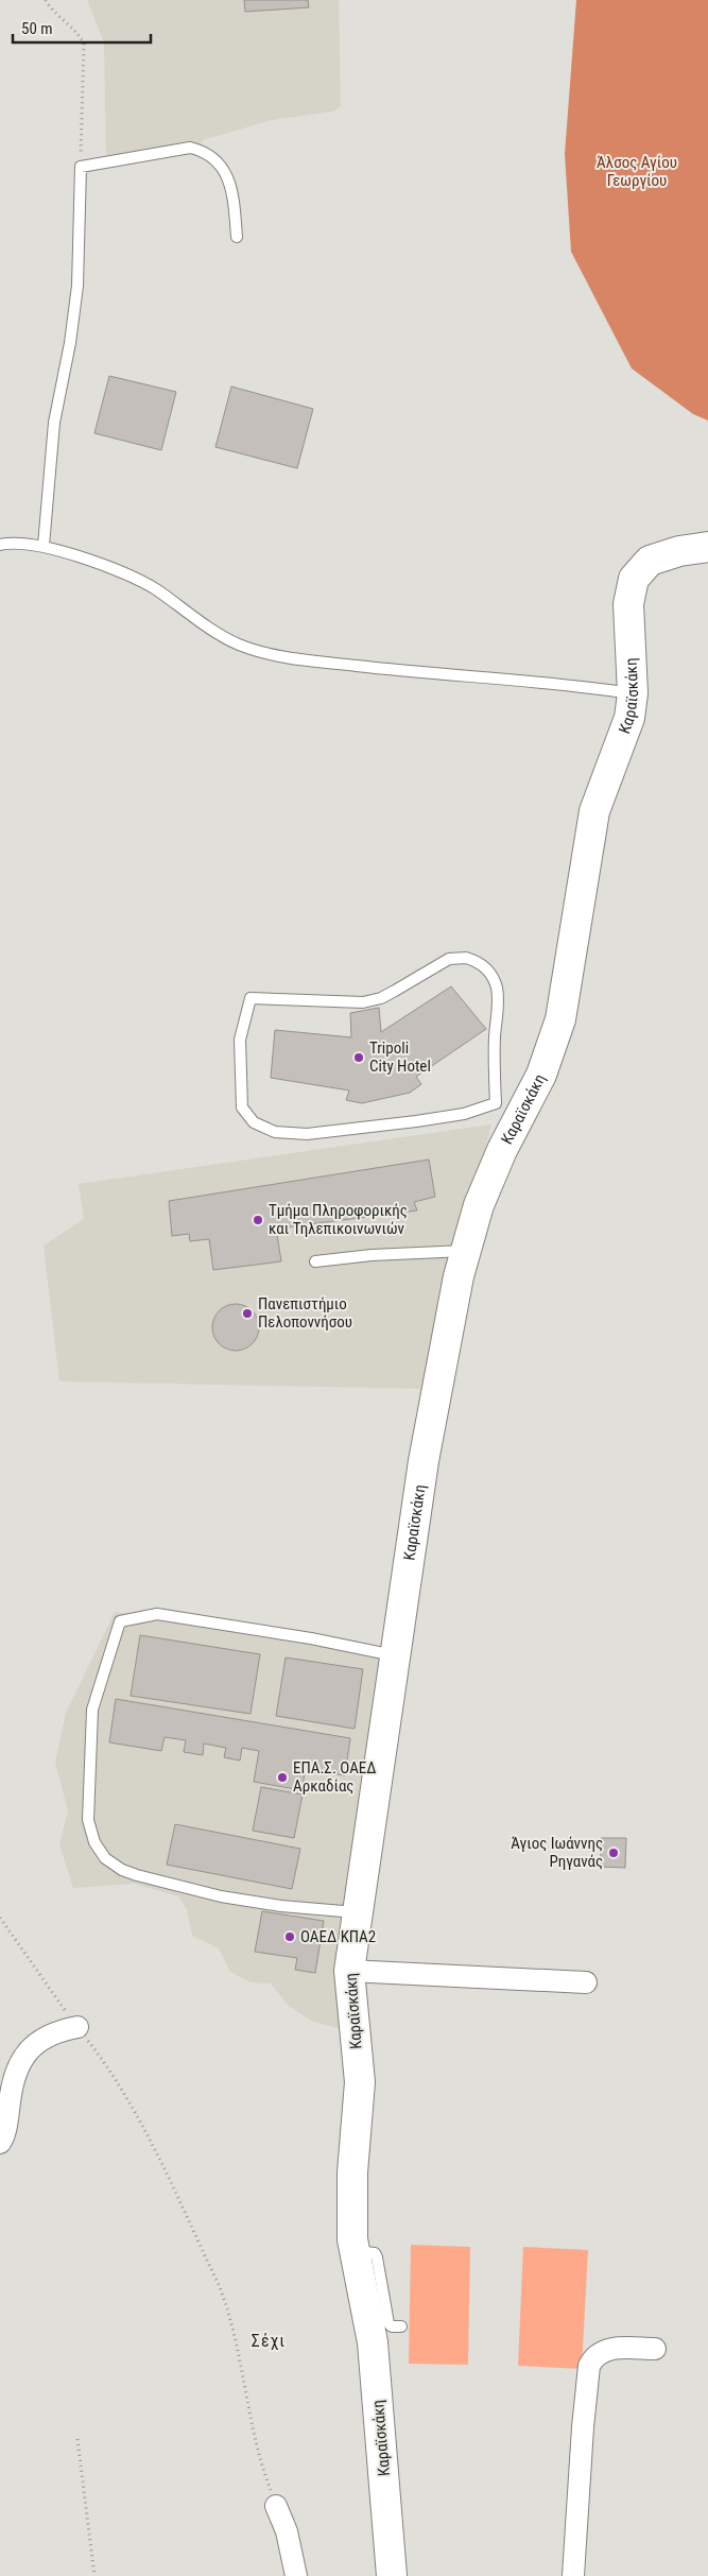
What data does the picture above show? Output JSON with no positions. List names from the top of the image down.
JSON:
{
  "streets": {
    "street": ["Καραϊσκάκη"]
  },
  "districts": ["Σέχι"],
  "parks": ["Άλσος Αγίου Γεωργίου"],
  "places": [
    "Tripoli City Hotel",
    "Τμήμα Πληροφορικής και Τηλεπικοινωνιών",
    "Πανεπιστήμιο Πελοποννήσου",
    "ΕΠΑ.Σ. ΟΑΕΔ Αρκαδίας",
    "Άγιος Ιωάννης Ρηγανάς",
    "ΟΑΕΔ ΚΠΑ2"
  ],
  "scale_bar": "50 m"
}
